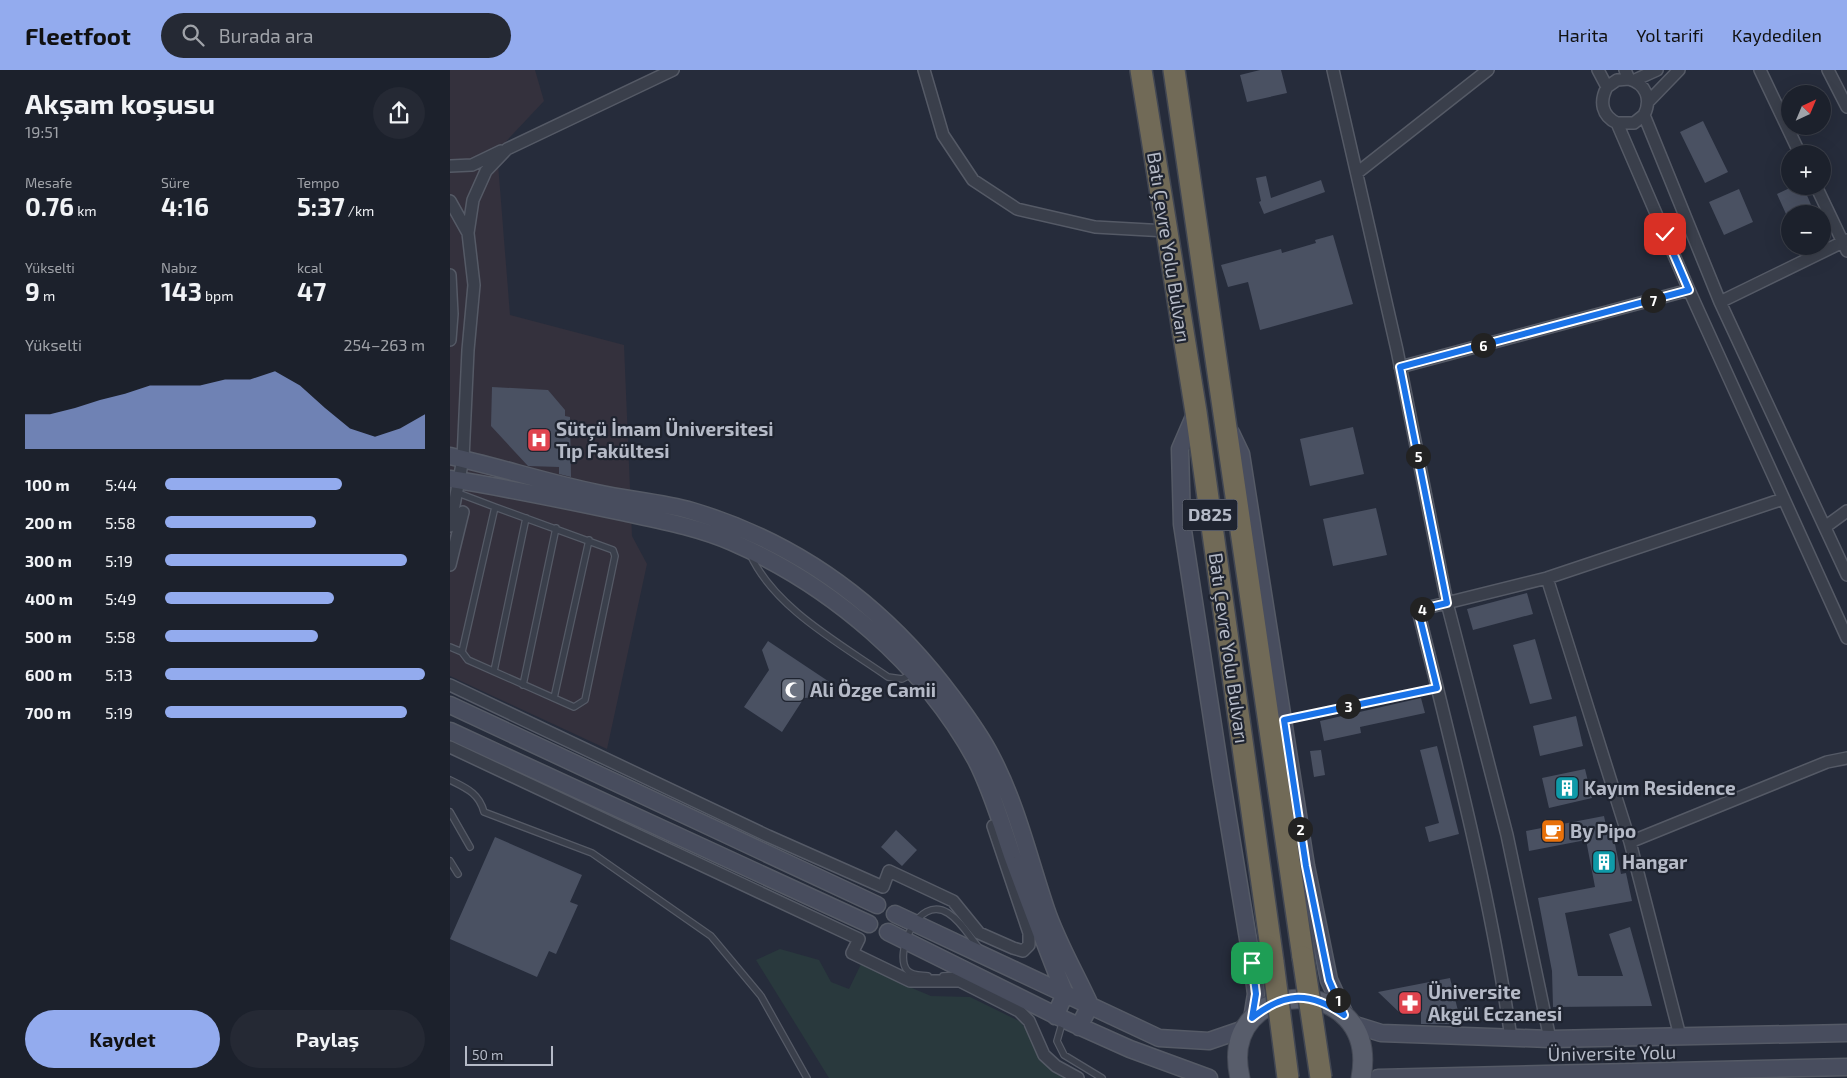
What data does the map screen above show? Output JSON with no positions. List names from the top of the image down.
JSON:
{
  "streets": {
    "highway": ["Batı Çevre Yolu Bulvarı", "D825"],
    "street": ["Üniversite Yolu"]
  },
  "places": {
    "hospital": ["Sütçü İmam Üniversitesi Tıp Fakültesi"],
    "mosque": ["Ali Özge Camii"],
    "building": ["Kayım Residence", "Hangar"],
    "cafe": ["By Pipo"],
    "pharmacy": ["Üniversite Akgül Eczanesi"]
  },
  "scale_bar": "50 m",
  "north": "top right",
  "page": {
    "header": "Fleetfoot",
    "search": "Burada ara",
    "nav": ["Harita", "Yol tarifi", "Kaydedilen"],
    "heading": ["Akşam koşusu", "19:51"],
    "map_buttons": ["+", "−"],
    "stats": [
      ["Mesafe", "0.76 km"],
      ["Süre", "4:16"],
      ["Tempo", "5:37 /km"],
      ["Yükselti", "9 m"],
      ["Nabız", "143 bpm"],
      ["kcal", "47"]
    ],
    "pins": [
      "7",
      "6",
      "5",
      "4",
      "3",
      "2",
      "1"
    ],
    "chart": ["Yükselti", "254–263 m"],
    "list": [
      {
        "name": "100 m",
        "note": "5:44"
      },
      {
        "name": "200 m",
        "note": "5:58"
      },
      {
        "name": "300 m",
        "note": "5:19"
      },
      {
        "name": "400 m",
        "note": "5:49"
      },
      {
        "name": "500 m",
        "note": "5:58"
      },
      {
        "name": "600 m",
        "note": "5:13"
      },
      {
        "name": "700 m",
        "note": "5:19"
      }
    ],
    "buttons": ["Kaydet", "Paylaş"],
    "scale": "50 m"
  }
}
